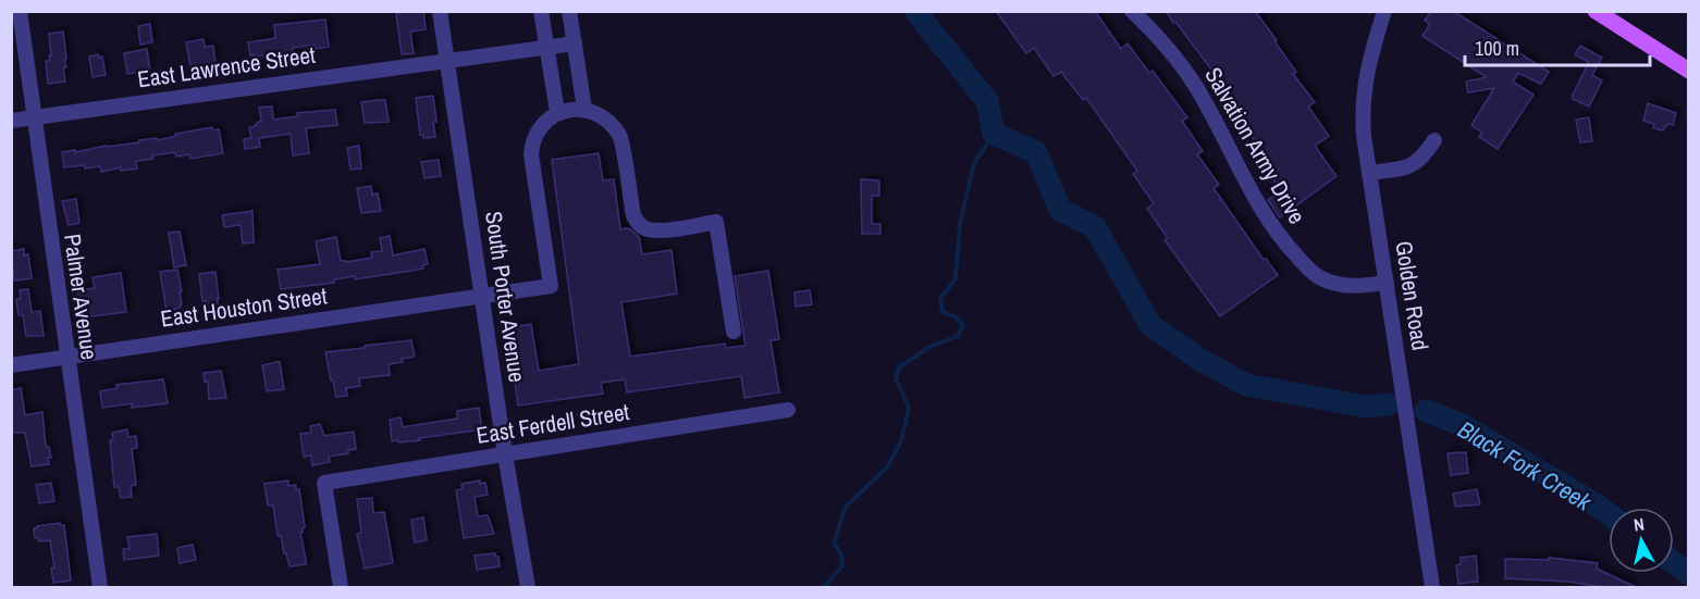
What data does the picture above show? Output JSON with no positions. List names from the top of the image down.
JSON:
{
  "streets": {
    "street": [
      "East Lawrence Street",
      "Salvation Army Drive",
      "Golden Road",
      "Palmer Avenue",
      "South Porter Avenue",
      "East Houston Street",
      "East Ferdell Street"
    ]
  },
  "crossings": [
    ["East Lawrence Street", "Palmer Avenue"],
    ["East Lawrence Street", "South Porter Avenue"],
    ["Salvation Army Drive", "Golden Road"],
    ["Palmer Avenue", "East Houston Street"],
    ["South Porter Avenue", "East Houston Street"],
    ["South Porter Avenue", "East Ferdell Street"]
  ],
  "water": ["Black Fork Creek"],
  "scale_bar": "100 m",
  "north": "top"
}
